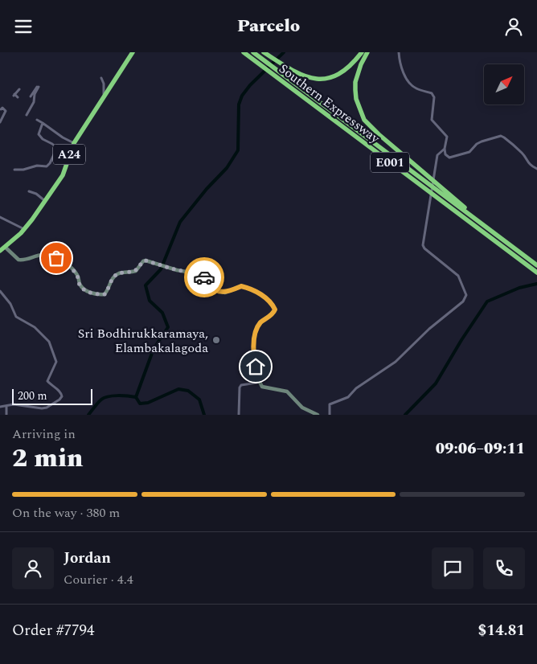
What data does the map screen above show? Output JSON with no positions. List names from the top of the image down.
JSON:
{
  "streets": {
    "highway": ["Southern Expressway", "A24", "E001"]
  },
  "places": ["Sri Bodhirukkaramaya, Elambakalagoda"],
  "scale_bar": "200 m",
  "north": "top right",
  "page": {
    "header": "Parcelo",
    "scale": "200 m",
    "heading": ["2 min", "Arriving in", "09:06–09:11"],
    "panel": [
      "Jordan",
      "Courier · 4.4",
      "Order #7794",
      "$14.81"
    ],
    "bar": "On the way · 380 m"
  }
}
